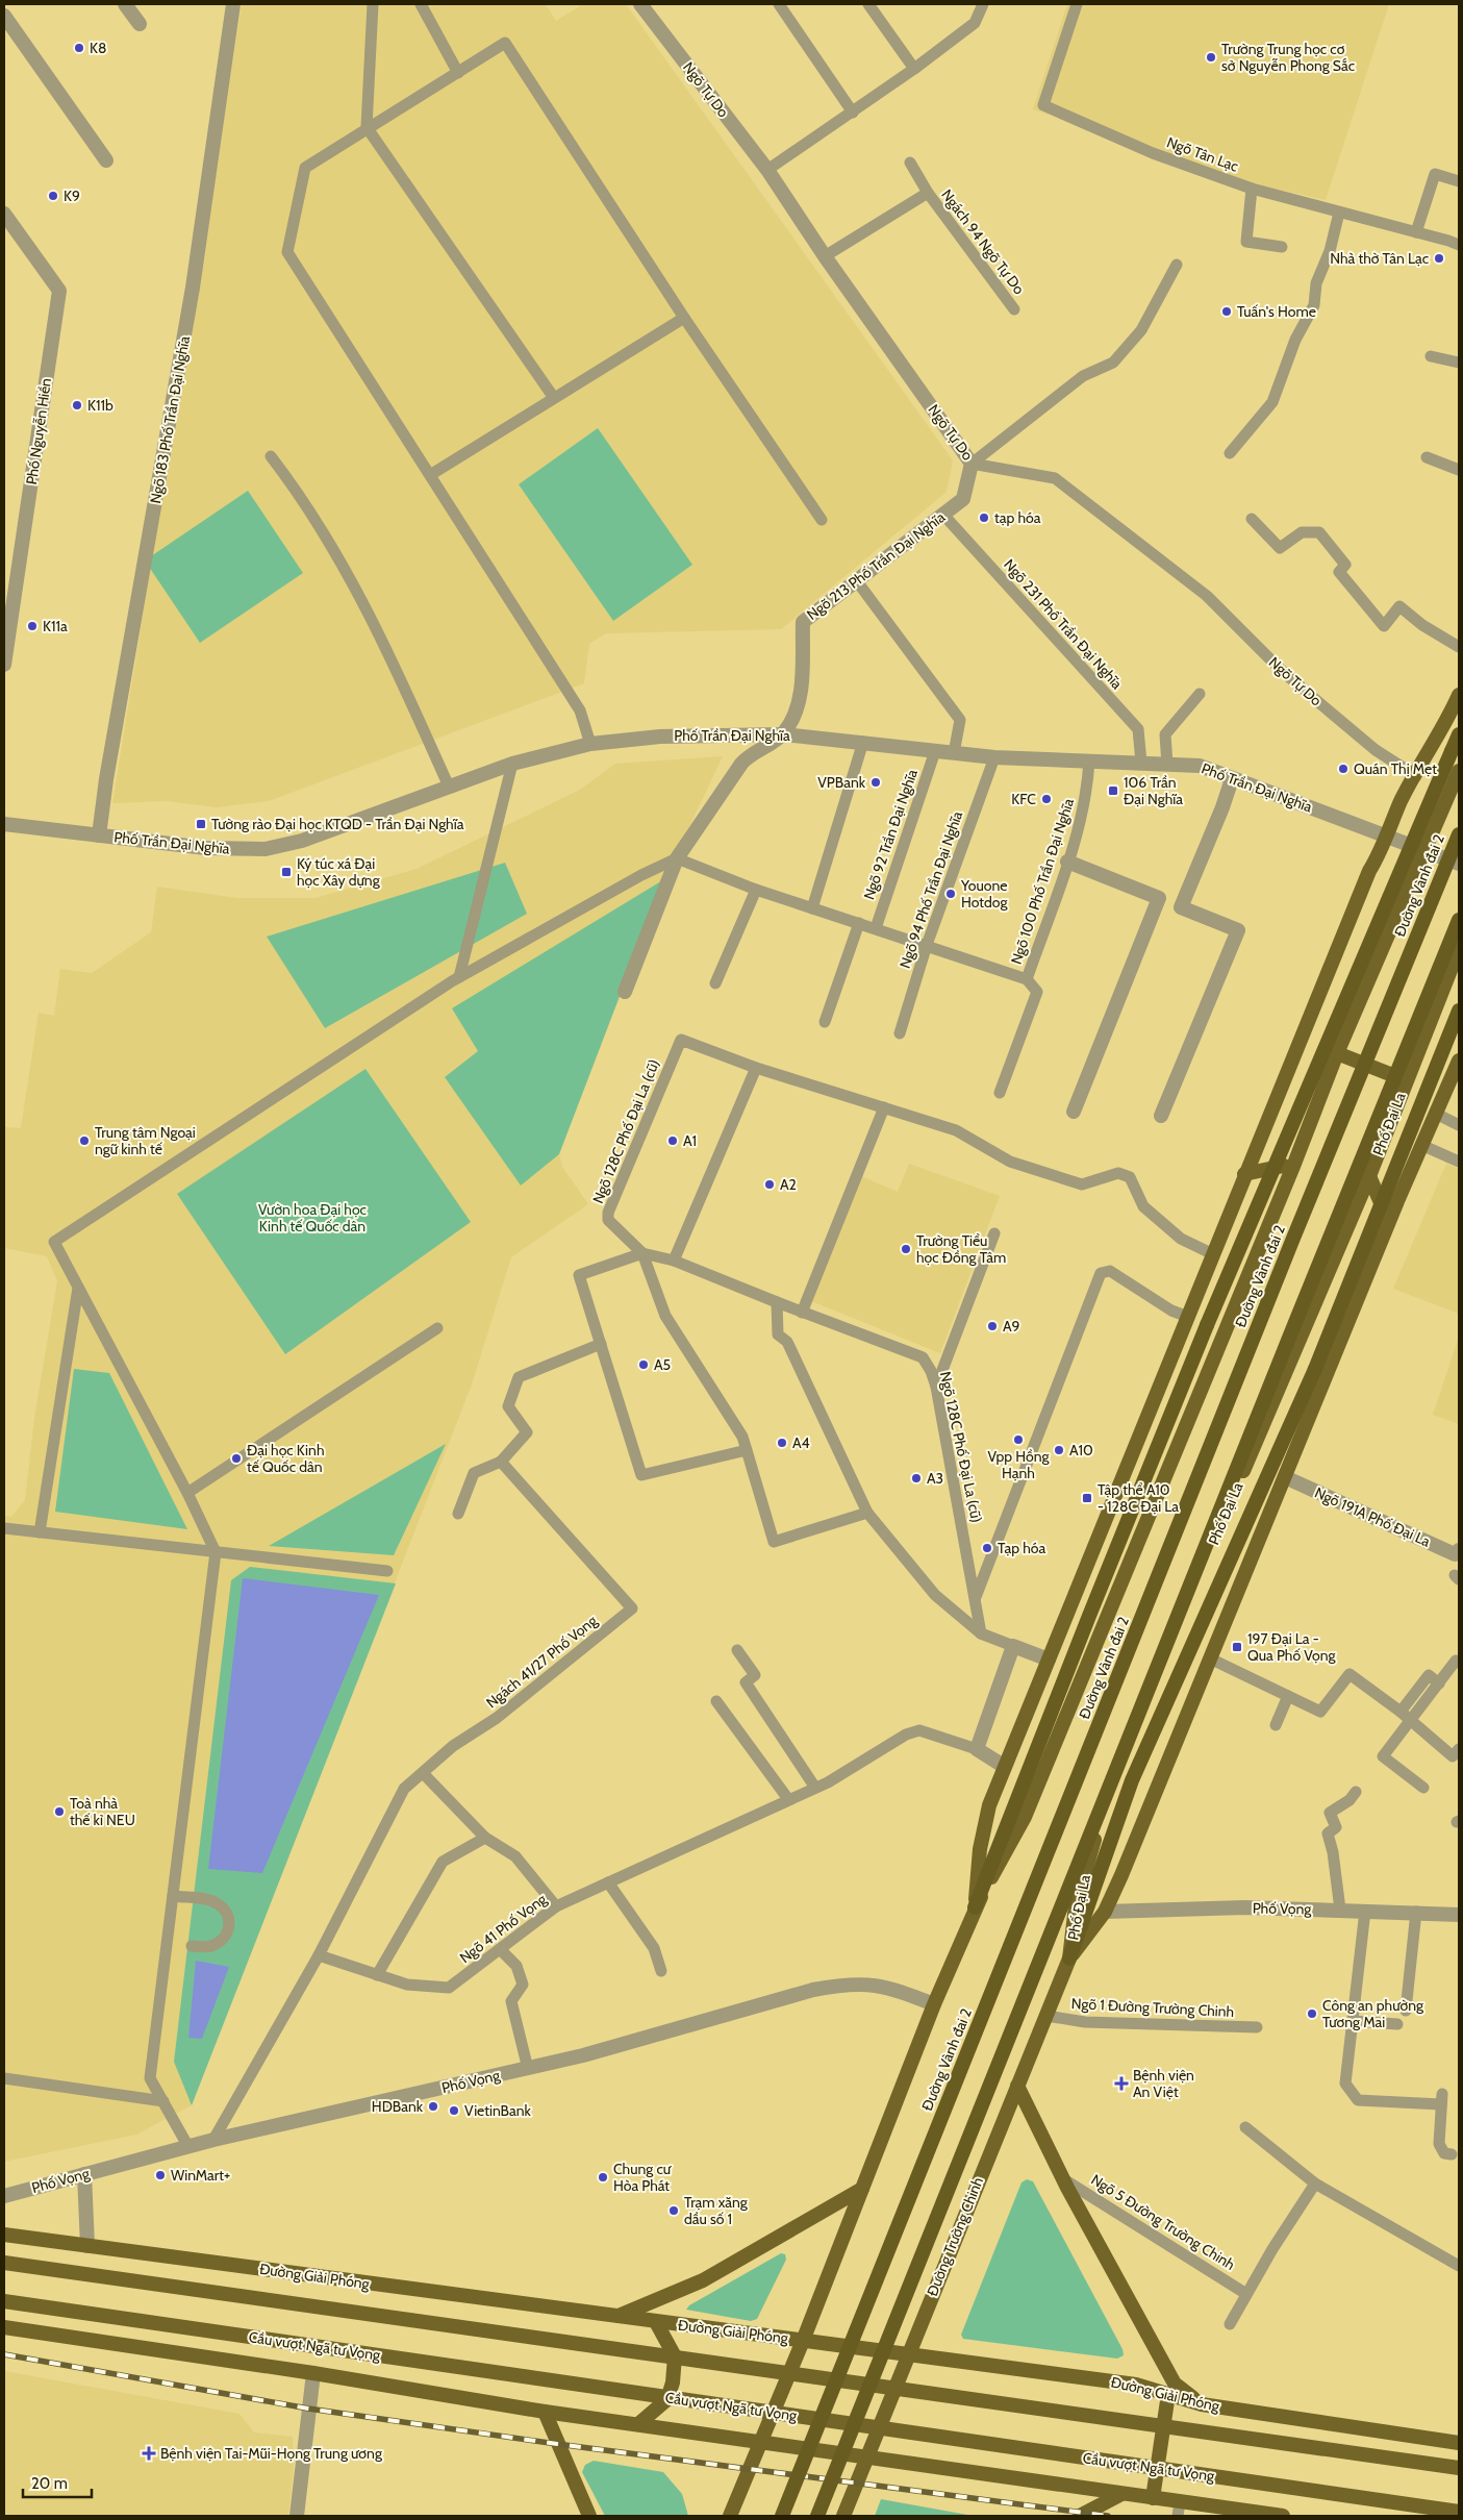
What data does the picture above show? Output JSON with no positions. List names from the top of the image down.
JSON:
{
  "streets": {
    "highway": ["Đường Vành đai 2"],
    "main road": [
      "Phố Đại La",
      "Đường Trường Chinh",
      "Đường Giải Phóng",
      "Cầu vượt Ngã tư Vọng"
    ],
    "street": [
      "Ngõ Tự Do",
      "Ngõ 183 Phố Trần Đại Nghĩa",
      "Phố Nguyễn Hiền",
      "Ngõ 213 Phố Trần Đại Nghĩa",
      "Phố Trần Đại Nghĩa",
      "Ngõ 191A Phố Đại La",
      "Phố Vọng"
    ],
    "lane": [
      "Ngõ Tân Lạc",
      "Ngách 94 Ngõ Tự Do",
      "Ngõ 231 Phố Trần Đại Nghĩa",
      "Ngõ 92 Trần Đại Nghĩa",
      "Ngõ 100 Phố Trần Đại Nghĩa",
      "Ngõ 94 Phố Trần Đại Nghĩa",
      "Ngõ 128C Phố Đại La (cũ)",
      "Ngách 41/27 Phố Vọng",
      "Ngõ 41 Phố Vọng",
      "Ngõ 1 Đường Trường Chinh",
      "Ngõ 5 Đường Trường Chinh"
    ]
  },
  "crossings": [
    ["Ngõ Tự Do", "Ngách 94 Ngõ Tự Do"],
    ["Ngõ Tự Do", "Ngõ 213 Phố Trần Đại Nghĩa"],
    ["Ngõ 183 Phố Trần Đại Nghĩa", "Phố Trần Đại Nghĩa"],
    ["Ngõ 213 Phố Trần Đại Nghĩa", "Ngõ 231 Phố Trần Đại Nghĩa"],
    ["Ngõ 213 Phố Trần Đại Nghĩa", "Phố Trần Đại Nghĩa"],
    ["Ngõ 231 Phố Trần Đại Nghĩa", "Phố Trần Đại Nghĩa"],
    ["Phố Trần Đại Nghĩa", "Ngõ 92 Trần Đại Nghĩa"],
    ["Phố Trần Đại Nghĩa", "Ngõ 100 Phố Trần Đại Nghĩa"],
    ["Phố Trần Đại Nghĩa", "Ngõ 94 Phố Trần Đại Nghĩa"],
    ["Phố Đại La", "Ngõ 191A Phố Đại La"],
    ["Phố Đại La", "Phố Vọng"],
    ["Phố Đại La", "Đường Trường Chinh"],
    ["Ngách 41/27 Phố Vọng", "Ngõ 41 Phố Vọng"],
    ["Ngõ 1 Đường Trường Chinh", "Đường Trường Chinh"],
    ["Đường Trường Chinh", "Đường Giải Phóng"]
  ],
  "parks": ["Vườn hoa Đại học Kinh tế Quốc dân"],
  "places": {
    "other": [
      "K8",
      "Trường Trung học cơ sở Nguyễn Phong Sắc",
      "K9",
      "Nhà thờ Tân Lạc",
      "Tuấn's Home",
      "K11b",
      "tạp hóa",
      "K11a",
      "Quán Thị Mẹt",
      "VPBank",
      "KFC",
      "Youone Hotdog",
      "Trung tâm Ngoại ngữ kinh tế",
      "A1",
      "A2",
      "Trường Tiểu học Đồng Tâm",
      "A9",
      "A5",
      "Vpp Hồng Hạnh",
      "A4",
      "A10",
      "Đại học Kinh tế Quốc dân",
      "A3",
      "Tạp hóa",
      "Toà nhà thế kỉ NEU",
      "Công an phường Tương Mai",
      "HDBank",
      "VietinBank",
      "WinMart+",
      "Chung cư Hòa Phát",
      "Trạm xăng dầu số 1"
    ],
    "transit": [
      "106 Trần Đại Nghĩa",
      "Tường rào Đại học KTQD - Trần Đại Nghĩa",
      "Ký túc xá Đại học Xây dựng",
      "Tập thể A10 - 128C Đại La",
      "197 Đại La - Qua Phố Vọng"
    ],
    "health": ["Bệnh viện An Việt", "Bệnh viện Tai-Mũi-Họng Trung ương"]
  },
  "scale_bar": "20 m"
}
